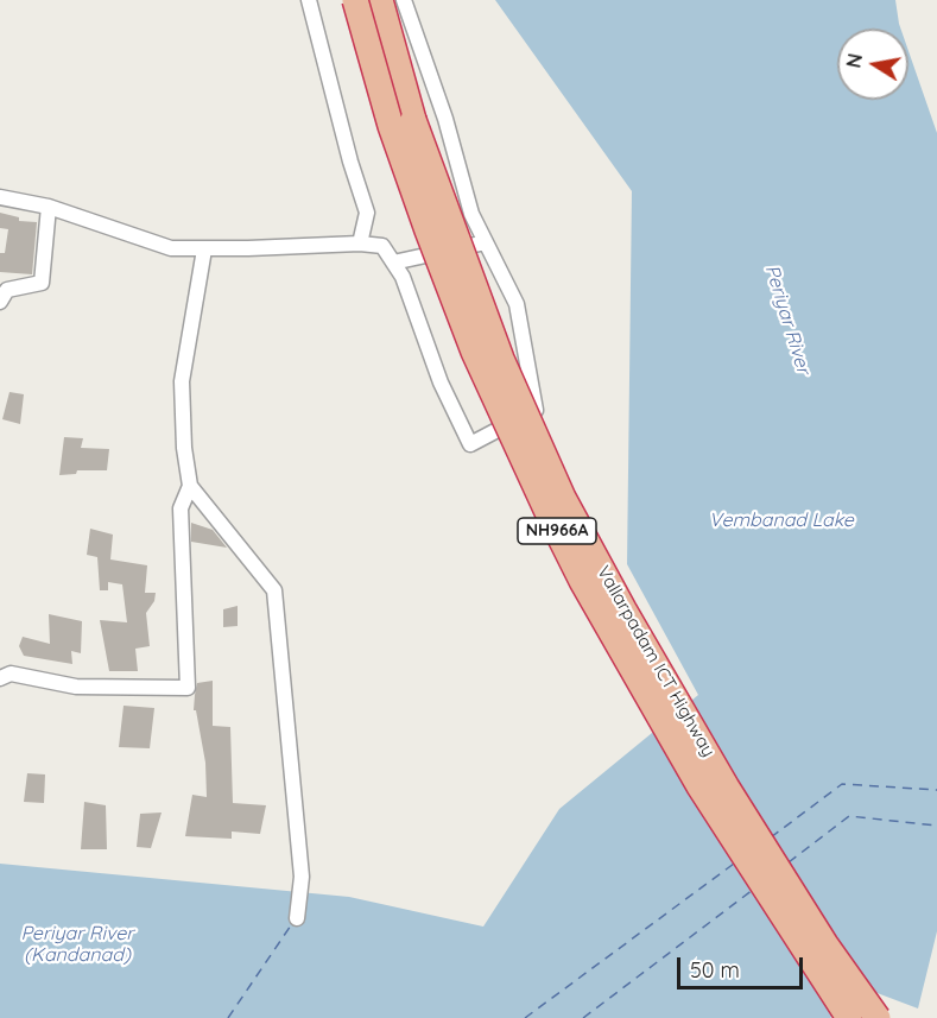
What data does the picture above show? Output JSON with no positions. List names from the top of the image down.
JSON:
{
  "streets": {
    "highway": ["NH966A", "Vallarpadam ICT Highway"]
  },
  "water": ["Periyar River", "Vembanad Lake", "Periyar River (Kandanad)"],
  "scale_bar": "50 m",
  "north": "left"
}
